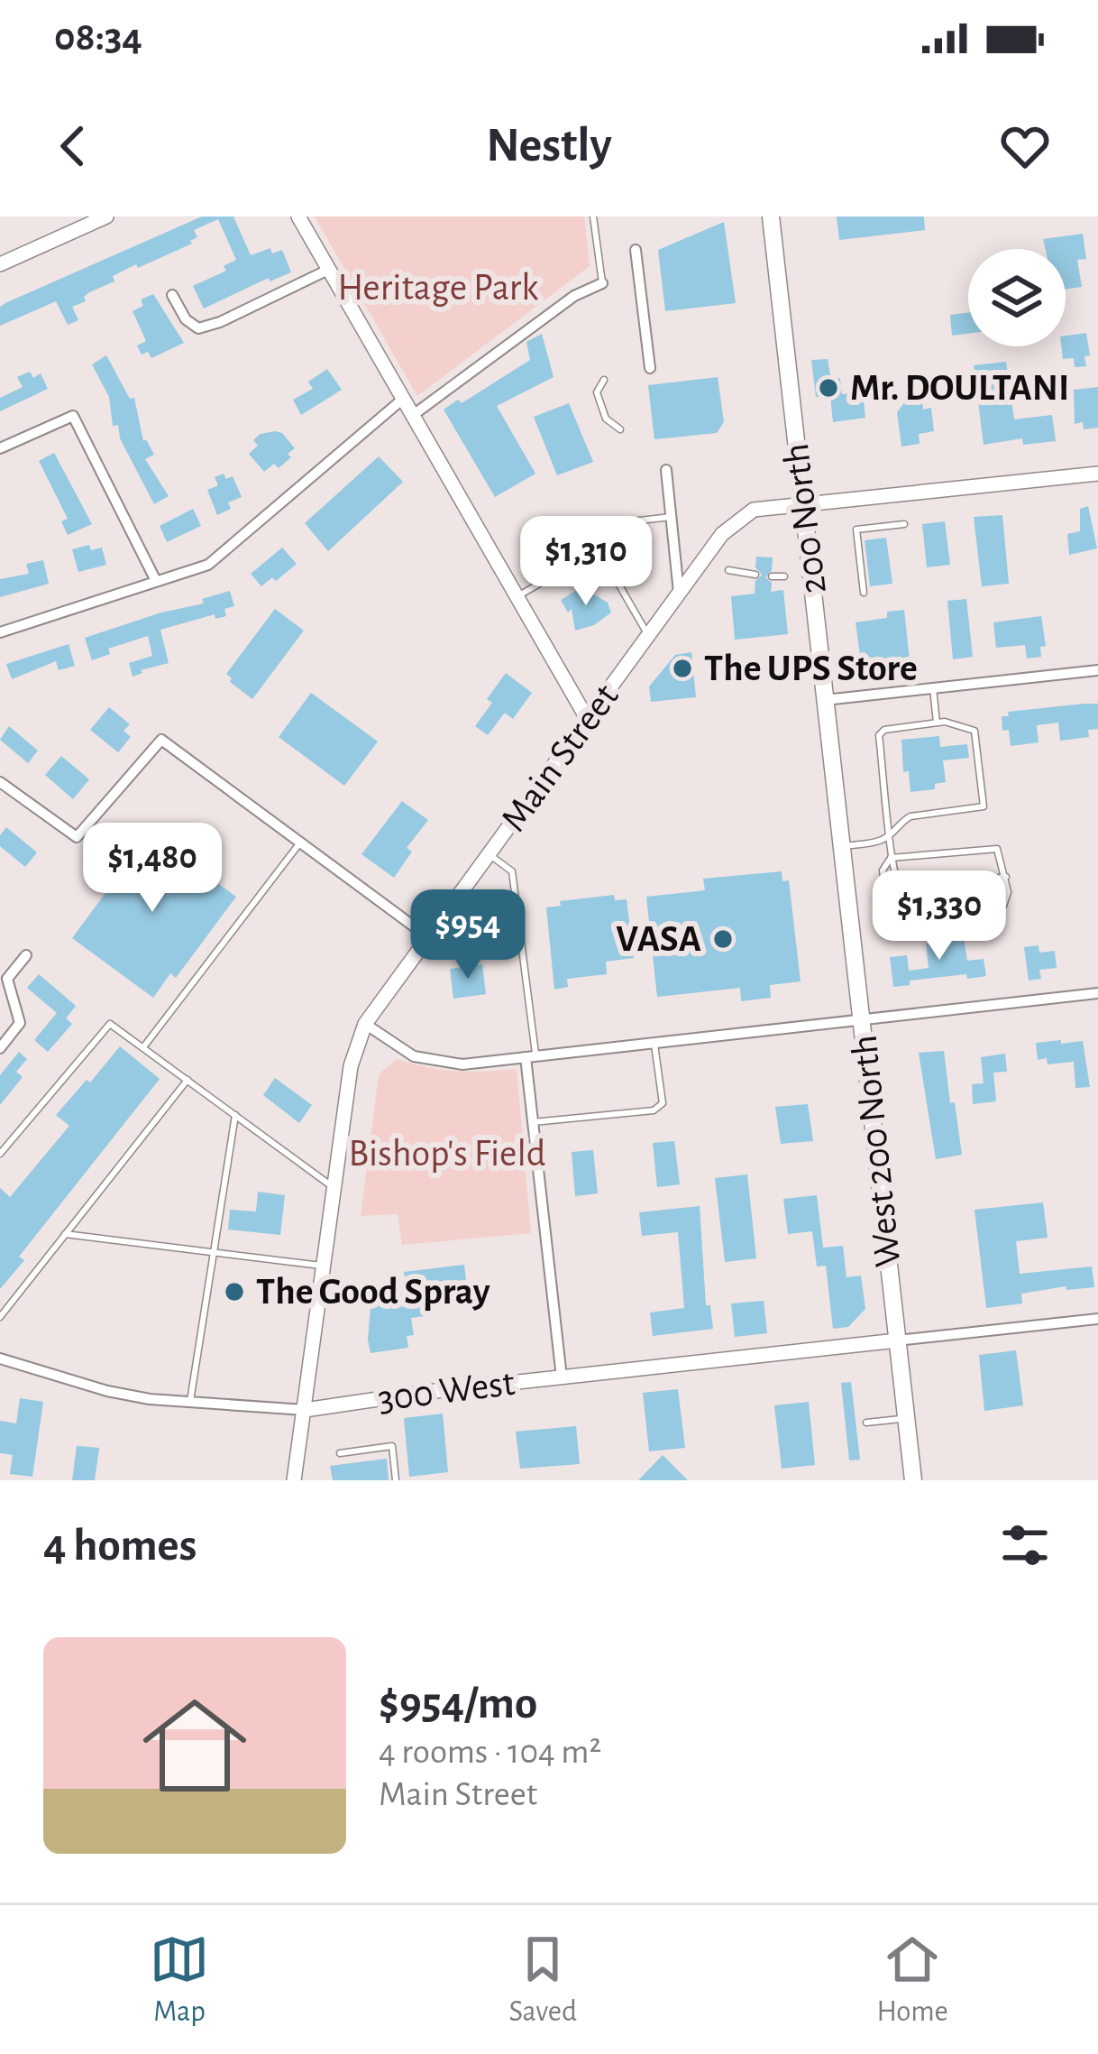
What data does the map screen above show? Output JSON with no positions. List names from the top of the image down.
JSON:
{
  "streets": {
    "main road": [
      "200 North",
      "Main Street",
      "West 200 North",
      "300 West"
    ]
  },
  "crossings": [
    ["200 North", "Main Street"],
    ["200 North", "West 200 North"],
    ["Main Street", "300 West"],
    ["West 200 North", "300 West"]
  ],
  "parks": ["Heritage Park", "Bishop's Field"],
  "places": [
    "Mr. DOULTANI",
    "The UPS Store",
    "VASA",
    "The Good Spray"
  ],
  "page": {
    "status": "08:34",
    "header": "Nestly",
    "price": [
      "$1,310",
      "$1,480",
      "$1,330",
      "$954"
    ],
    "heading": "4 homes",
    "list": [
      {
        "name": "$954/mo",
        "note": "4 rooms · 104 m² · Main Street"
      }
    ],
    "tabs": ["Map", "Saved", "Home"]
  }
}
